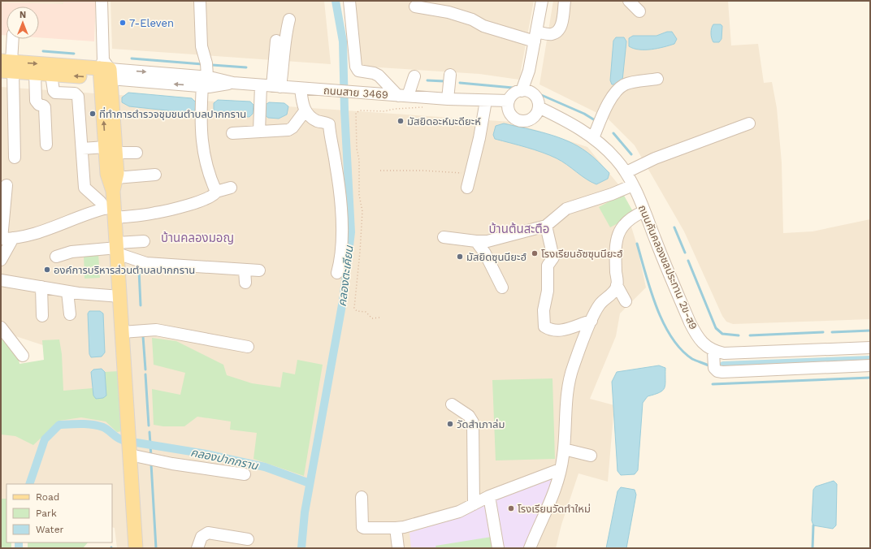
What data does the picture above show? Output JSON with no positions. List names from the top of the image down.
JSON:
{
  "streets": {
    "street": ["ถนนสาย 3469", "ถนนคันคลองชลประทาน 2ข-ส9"]
  },
  "crossings": [
    ["ถนนสาย 3469", "ถนนคันคลองชลประทาน 2ข-ส9"]
  ],
  "districts": ["บ้านต้นสะตือ", "บ้านคลองมอญ"],
  "water": ["คลองตะเคียน", "คลองปากกราน"],
  "places": [
    "7-Eleven",
    "ที่ทำการตำรวจชุมชนตำบลปากกราน",
    "มัสยิดอะห์มะดียะห์",
    "โรงเรียนอัซซุนนียะฮ์",
    "มัสยิดซุนนียะฮ์",
    "องค์การบริหารส่วนตำบลปากกราน",
    "วัดสำเภาล่ม",
    "โรงเรียนวัดทำใหม่"
  ],
  "legend": ["Road", "Park", "Water"],
  "north": "top"
}
